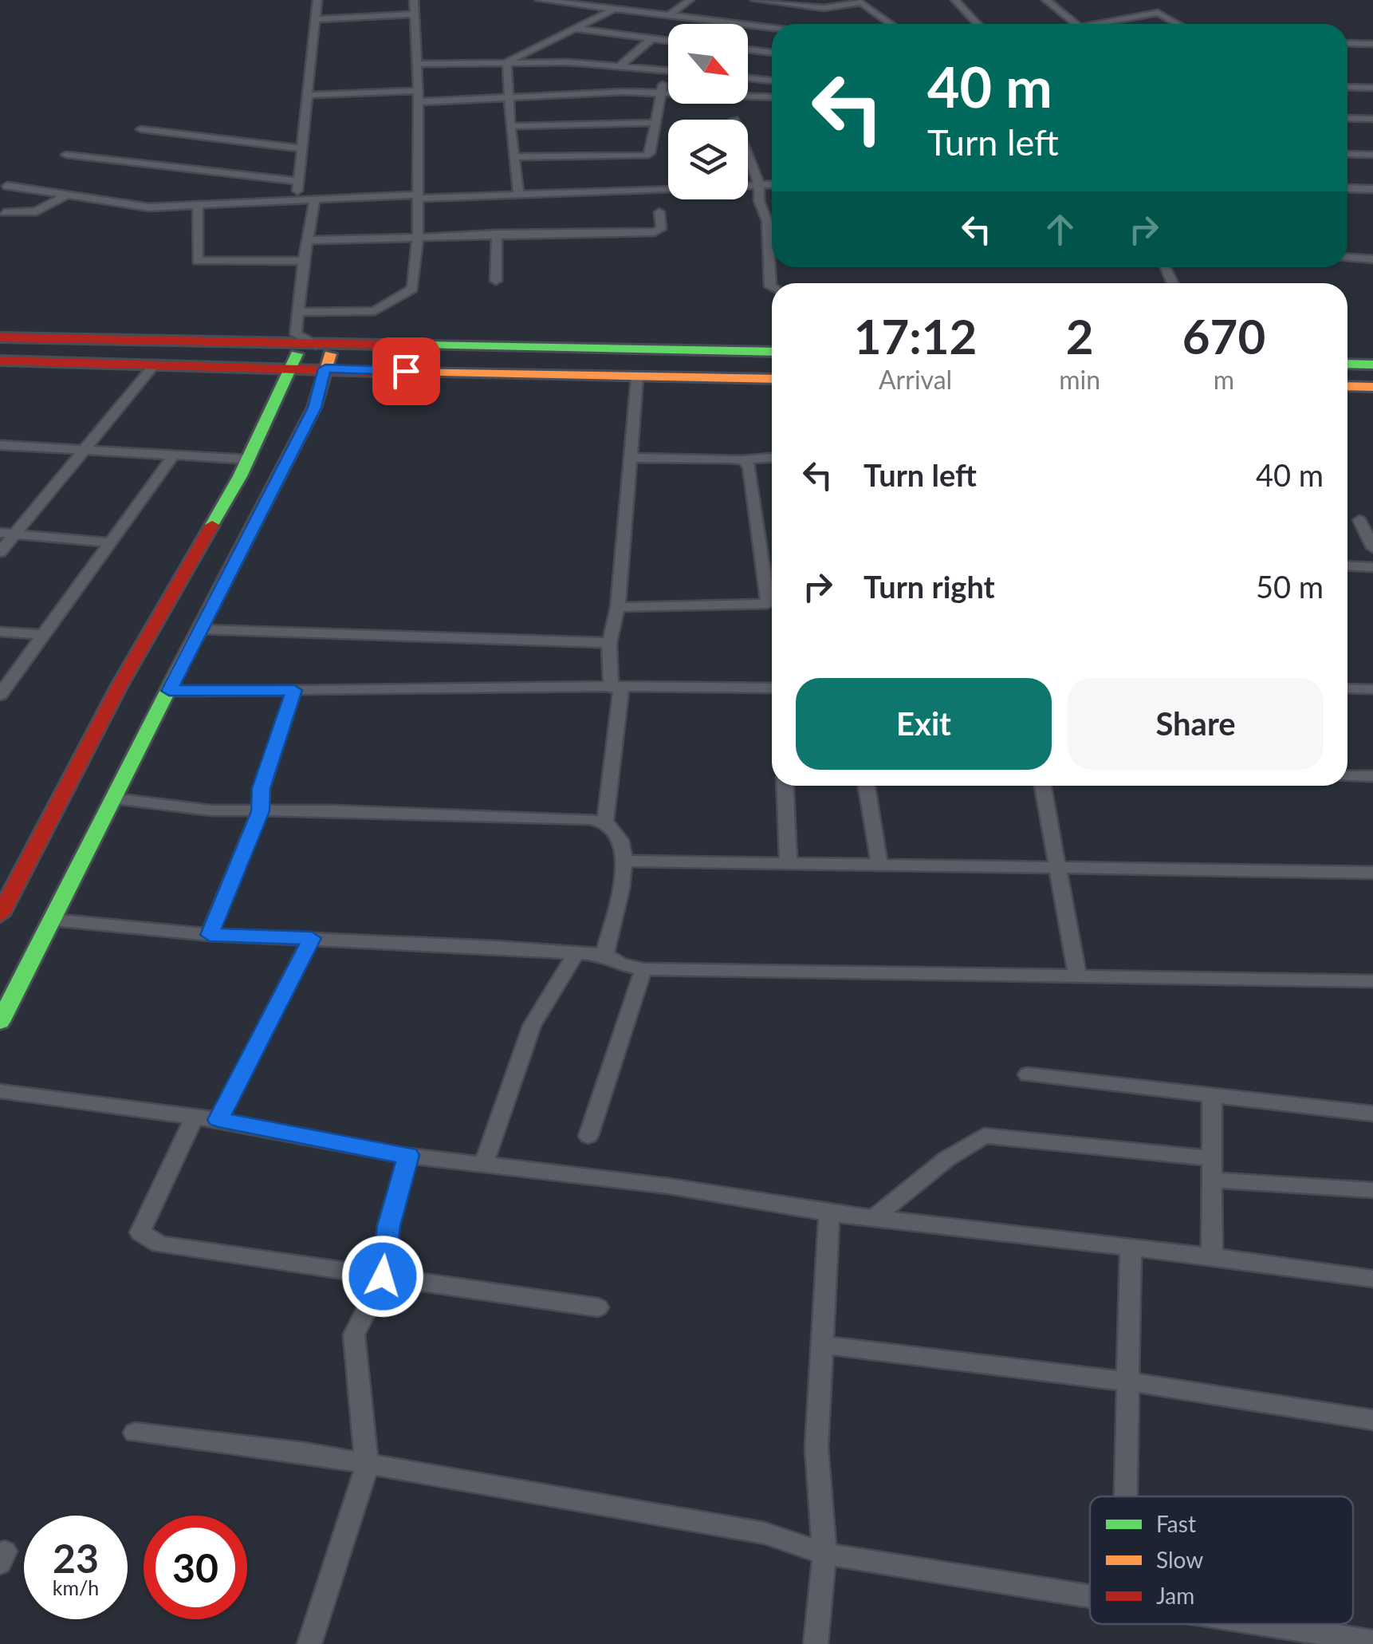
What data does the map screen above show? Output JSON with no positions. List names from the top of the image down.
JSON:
{
  "legend": ["Fast", "Slow", "Jam"],
  "north": "bottom right",
  "page": {
    "turn": ["40 m", "Turn left"],
    "eta": [
      "17:12",
      "Arrival",
      "2",
      "min",
      "670",
      "m"
    ],
    "list": [
      {
        "name": "Turn left",
        "value": "40 m"
      },
      {
        "name": "Turn right",
        "value": "50 m"
      }
    ],
    "buttons": ["Exit", "Share"],
    "speed": "23 km/h",
    "limit": "30"
  }
}
